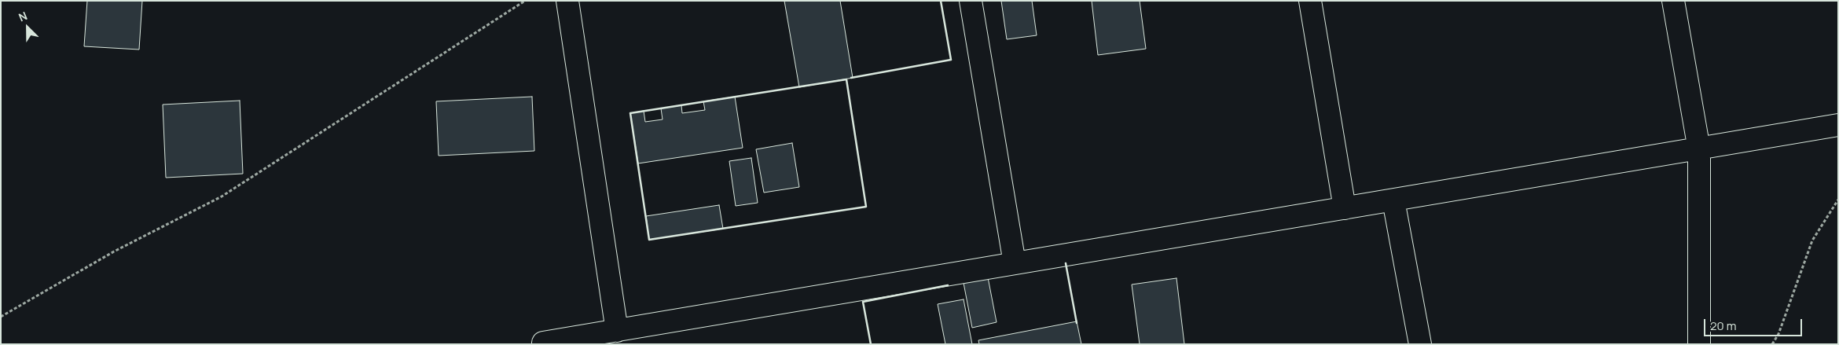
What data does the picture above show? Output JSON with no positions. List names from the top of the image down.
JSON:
{
  "scale_bar": "20 m",
  "north": "top left"
}
